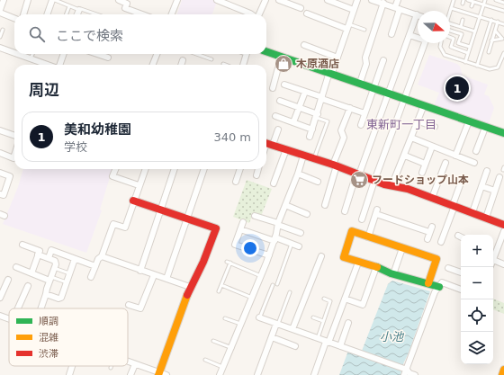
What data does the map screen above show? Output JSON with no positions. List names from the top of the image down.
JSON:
{
  "districts": ["東新町一丁目"],
  "water": ["小池"],
  "places": {
    "shop": ["木原酒店"],
    "supermarket": ["フードショップ山本"]
  },
  "legend": ["順調", "混雑", "渋滞"],
  "north": "right",
  "page": {
    "search": "ここで検索",
    "heading": "周辺",
    "pins": "1",
    "list": [
      {
        "mark": "1",
        "name": "美和幼稚園",
        "note": "学校",
        "value": "340 m"
      }
    ],
    "map_buttons": ["+", "−"]
  }
}
